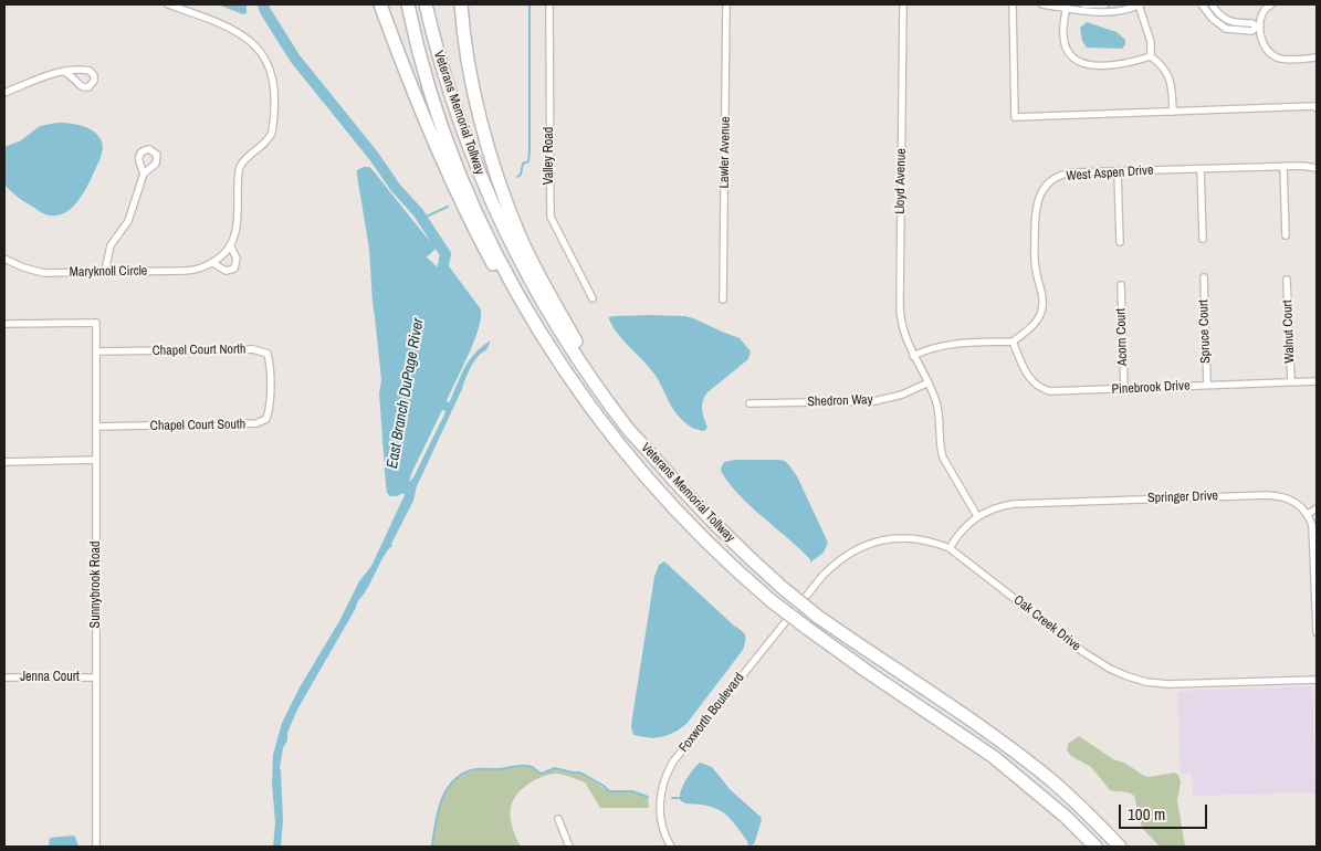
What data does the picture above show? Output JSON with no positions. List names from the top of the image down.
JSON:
{
  "streets": {
    "highway": ["Veterans Memorial Tollway"],
    "street": [
      "Lawler Avenue",
      "Valley Road",
      "West Aspen Drive",
      "Lloyd Avenue",
      "Maryknoll Circle",
      "Spruce Court",
      "Walnut Court",
      "Acorn Court",
      "Chapel Court North",
      "Pinebrook Drive",
      "Shedron Way",
      "Chapel Court South",
      "Springer Drive",
      "Sunnybrook Road",
      "Oak Creek Drive",
      "Jenna Court",
      "Foxworth Boulevard"
    ]
  },
  "crossings": [
    ["West Aspen Drive", "Pinebrook Drive"],
    ["Lloyd Avenue", "Shedron Way"],
    ["Lloyd Avenue", "Springer Drive"],
    ["Spruce Court", "Pinebrook Drive"],
    ["Walnut Court", "Pinebrook Drive"],
    ["Acorn Court", "Pinebrook Drive"],
    ["Chapel Court North", "Chapel Court South"],
    ["Chapel Court North", "Sunnybrook Road"],
    ["Chapel Court South", "Sunnybrook Road"],
    ["Springer Drive", "Oak Creek Drive"],
    ["Sunnybrook Road", "Jenna Court"],
    ["Oak Creek Drive", "Foxworth Boulevard"]
  ],
  "water": ["East Branch DuPage River"],
  "scale_bar": "100 m"
}
